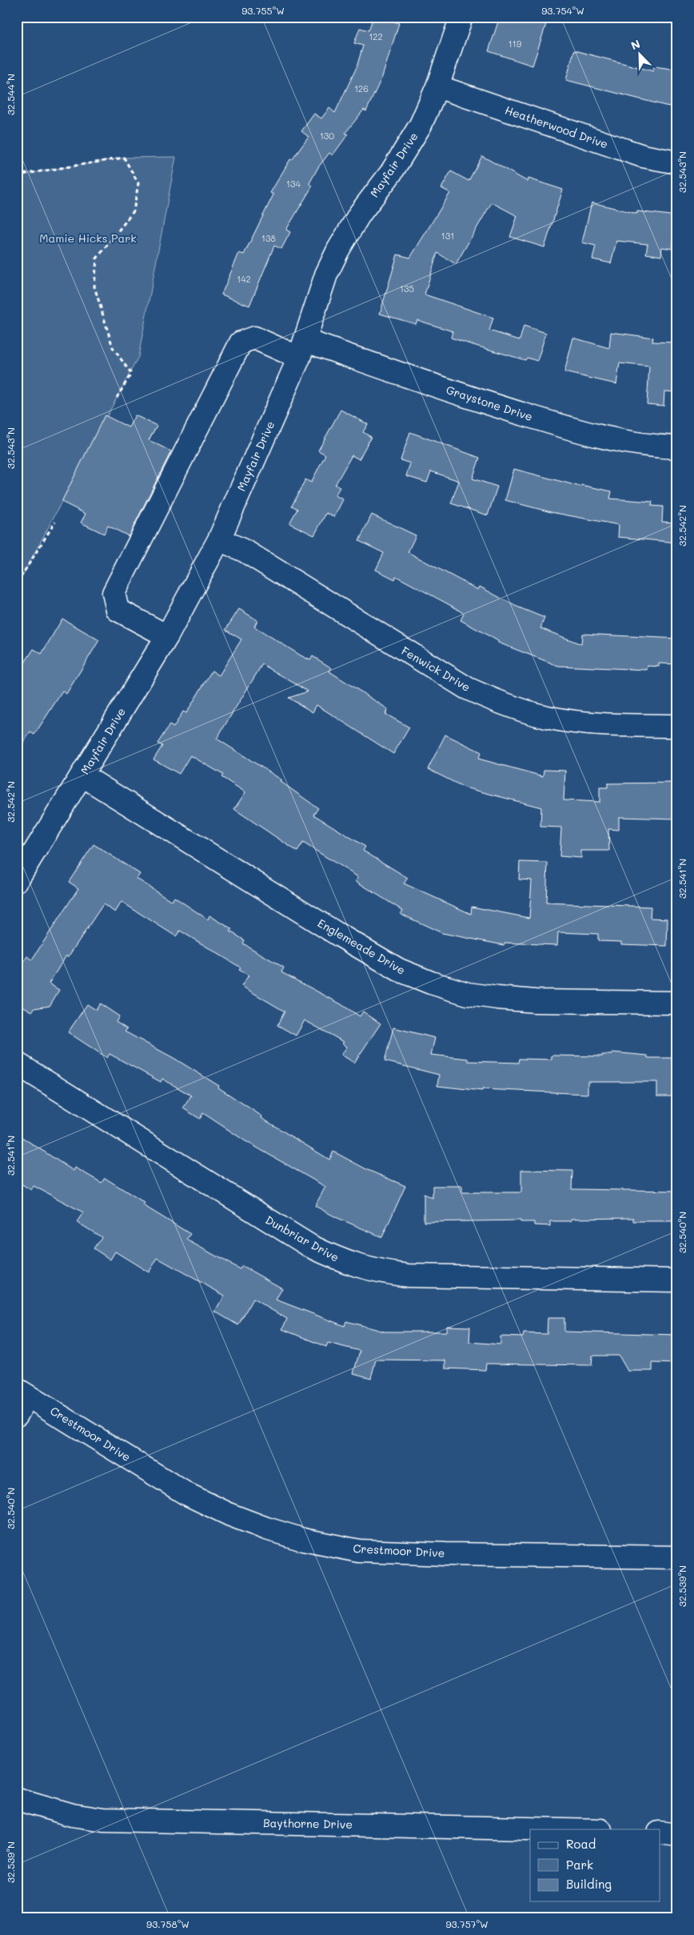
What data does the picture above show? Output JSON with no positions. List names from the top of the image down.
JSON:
{
  "streets": {
    "street": [
      "Heatherwood Drive",
      "Mayfair Drive",
      "Graystone Drive",
      "Fenwick Drive",
      "Englemeade Drive",
      "Dunbriar Drive",
      "Crestmoor Drive",
      "Baythorne Drive"
    ]
  },
  "crossings": [
    ["Heatherwood Drive", "Mayfair Drive"],
    ["Mayfair Drive", "Graystone Drive"],
    ["Mayfair Drive", "Fenwick Drive"],
    ["Mayfair Drive", "Englemeade Drive"]
  ],
  "parks": ["Mamie Hicks Park"],
  "house_numbers": [
    "122",
    "119",
    "126",
    "130",
    "134",
    "131",
    "138",
    "142",
    "135"
  ],
  "legend": ["Road", "Park", "Building"],
  "north": "top left",
  "coordinates": [
    "93.755°W",
    "93.754°W",
    "32.544°N",
    "32.543°N",
    "32.542°N",
    "32.541°N",
    "32.540°N",
    "32.539°N",
    "93.758°W",
    "93.757°W"
  ]
}
